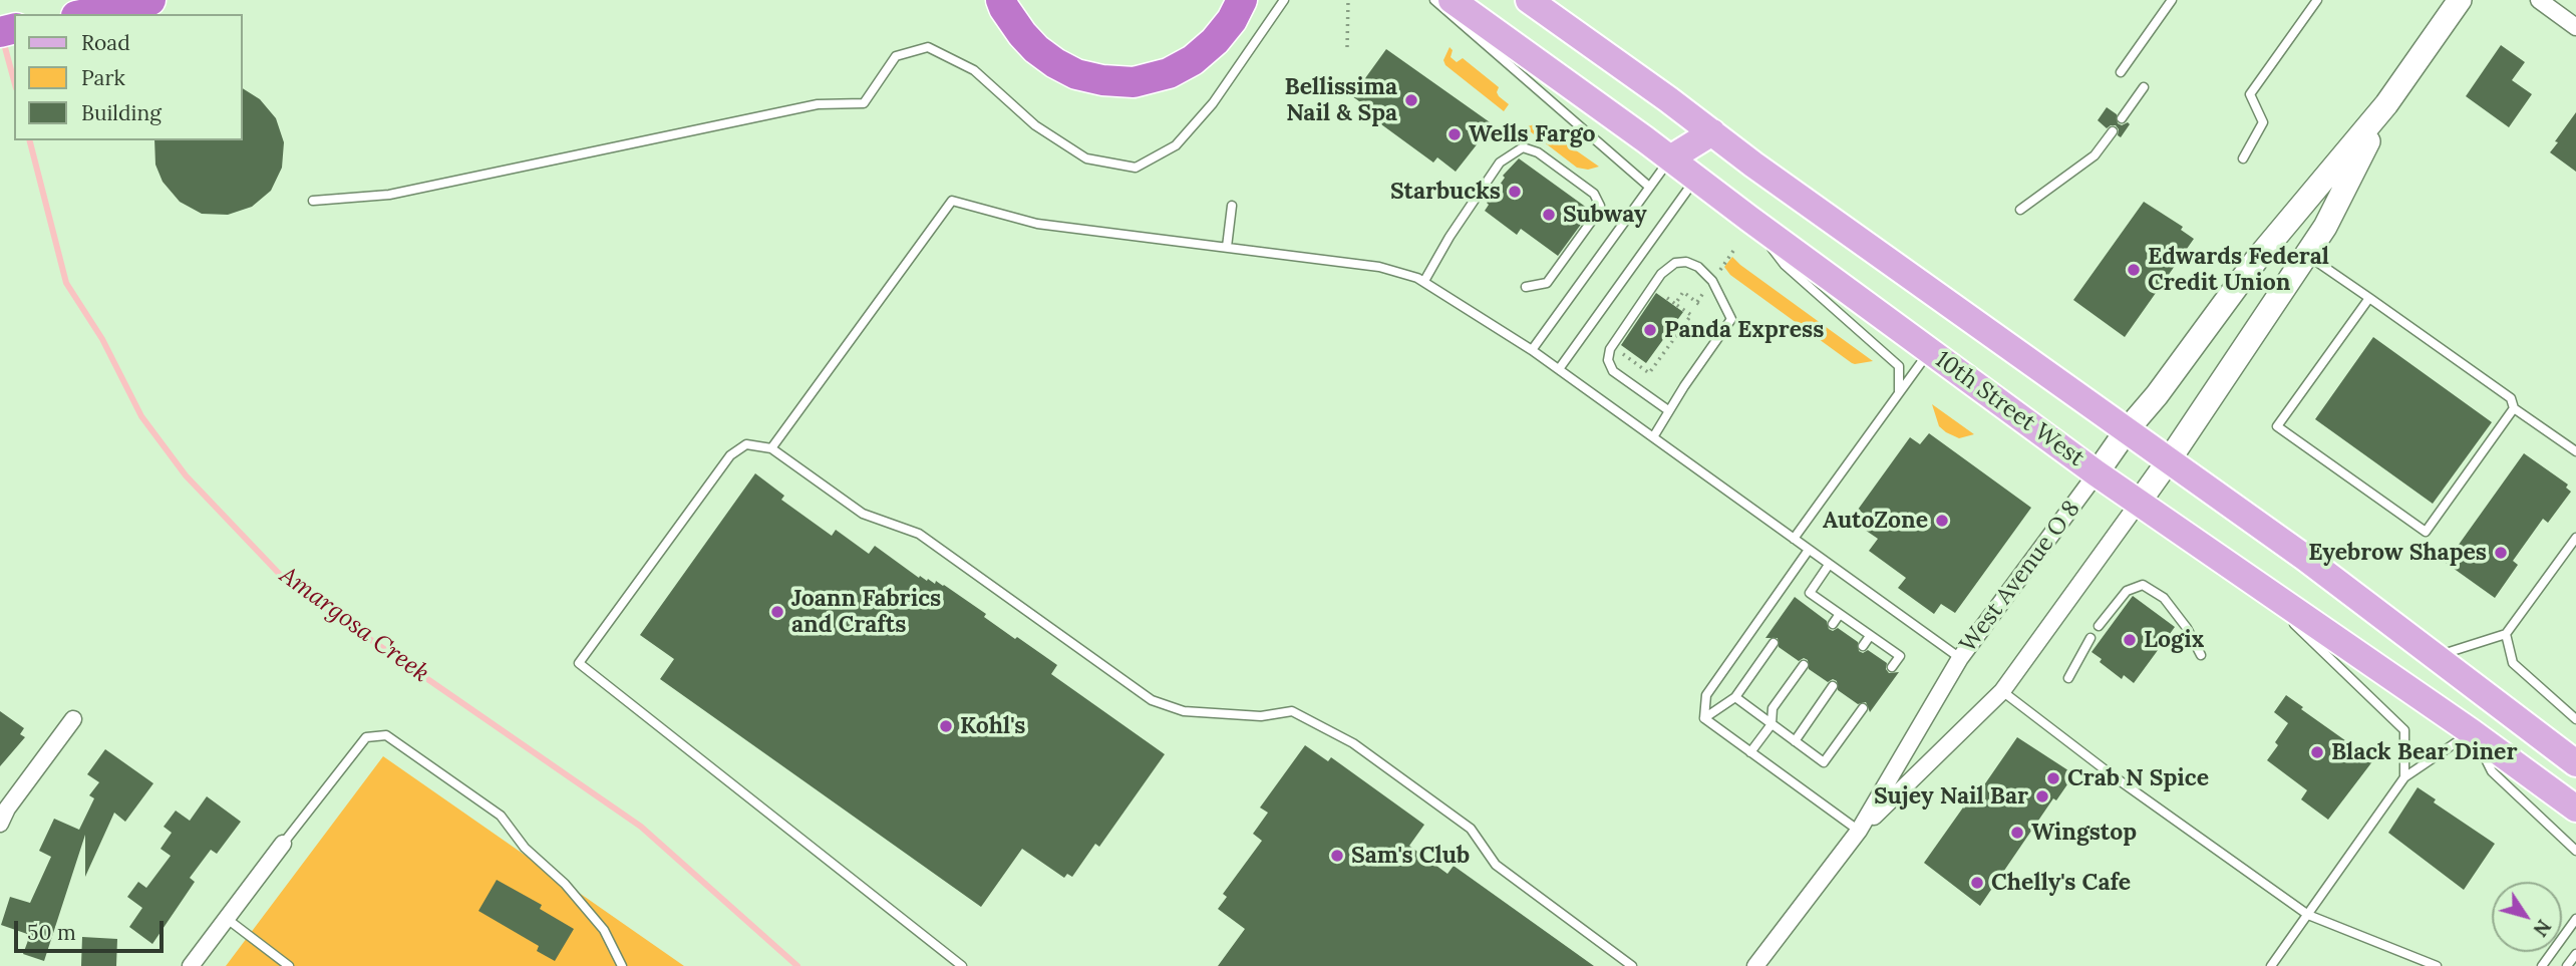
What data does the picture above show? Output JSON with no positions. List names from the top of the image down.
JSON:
{
  "streets": {
    "main road": ["10th Street West"],
    "street": ["West Avenue O 8"]
  },
  "crossings": [
    ["10th Street West", "West Avenue O 8"]
  ],
  "water": ["Amargosa Creek"],
  "places": [
    "Bellissima Nail & Spa",
    "Wells Fargo",
    "Starbucks",
    "Subway",
    "Edwards Federal Credit Union",
    "Panda Express",
    "AutoZone",
    "Eyebrow Shapes",
    "Joann Fabrics and Crafts",
    "Logix",
    "Kohl's",
    "Black Bear Diner",
    "Crab N Spice",
    "Sujey Nail Bar",
    "Wingstop",
    "Sam's Club",
    "Chelly's Cafe"
  ],
  "legend": ["Road", "Park", "Building"],
  "scale_bar": "50 m",
  "north": "bottom right"
}
